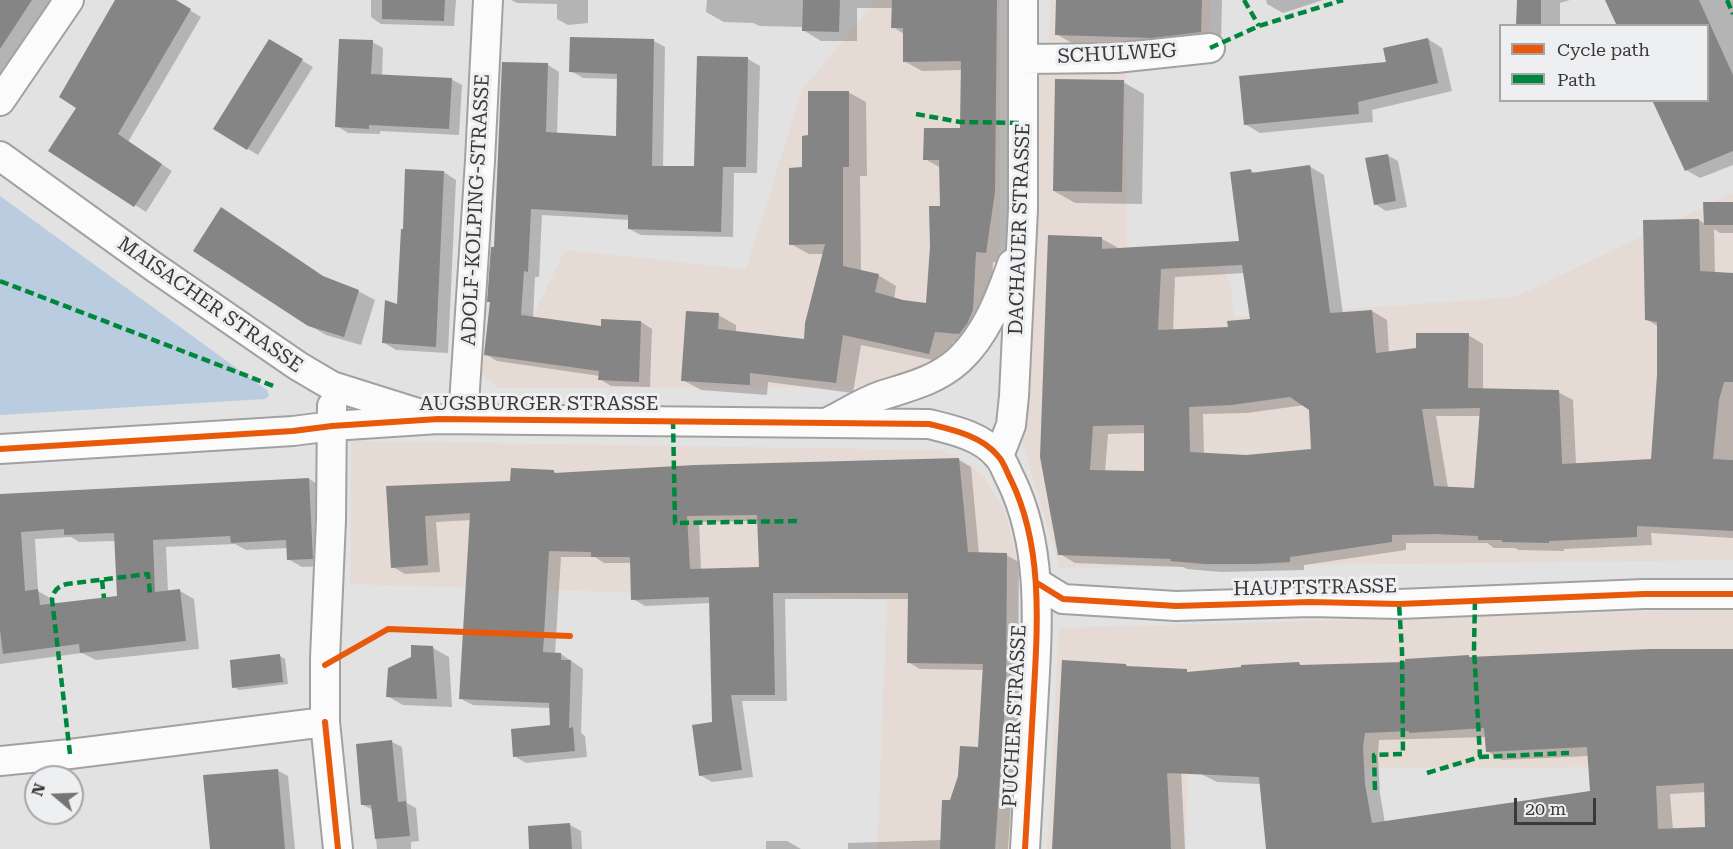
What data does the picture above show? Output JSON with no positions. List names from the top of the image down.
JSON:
{
  "streets": {
    "street": [
      "SCHULWEG",
      "ADOLF-KOLPING-STRASSE",
      "DACHAUER STRASSE",
      "MAISACHER STRASSE",
      "AUGSBURGER STRASSE",
      "HAUPTSTRASSE",
      "PUCHER STRASSE"
    ]
  },
  "crossings": [
    ["SCHULWEG", "DACHAUER STRASSE"],
    ["ADOLF-KOLPING-STRASSE", "MAISACHER STRASSE"],
    ["ADOLF-KOLPING-STRASSE", "AUGSBURGER STRASSE"],
    ["DACHAUER STRASSE", "AUGSBURGER STRASSE"],
    ["MAISACHER STRASSE", "AUGSBURGER STRASSE"],
    ["HAUPTSTRASSE", "PUCHER STRASSE"]
  ],
  "legend": ["Cycle path", "Path"],
  "scale_bar": "20 m",
  "north": "left"
}
